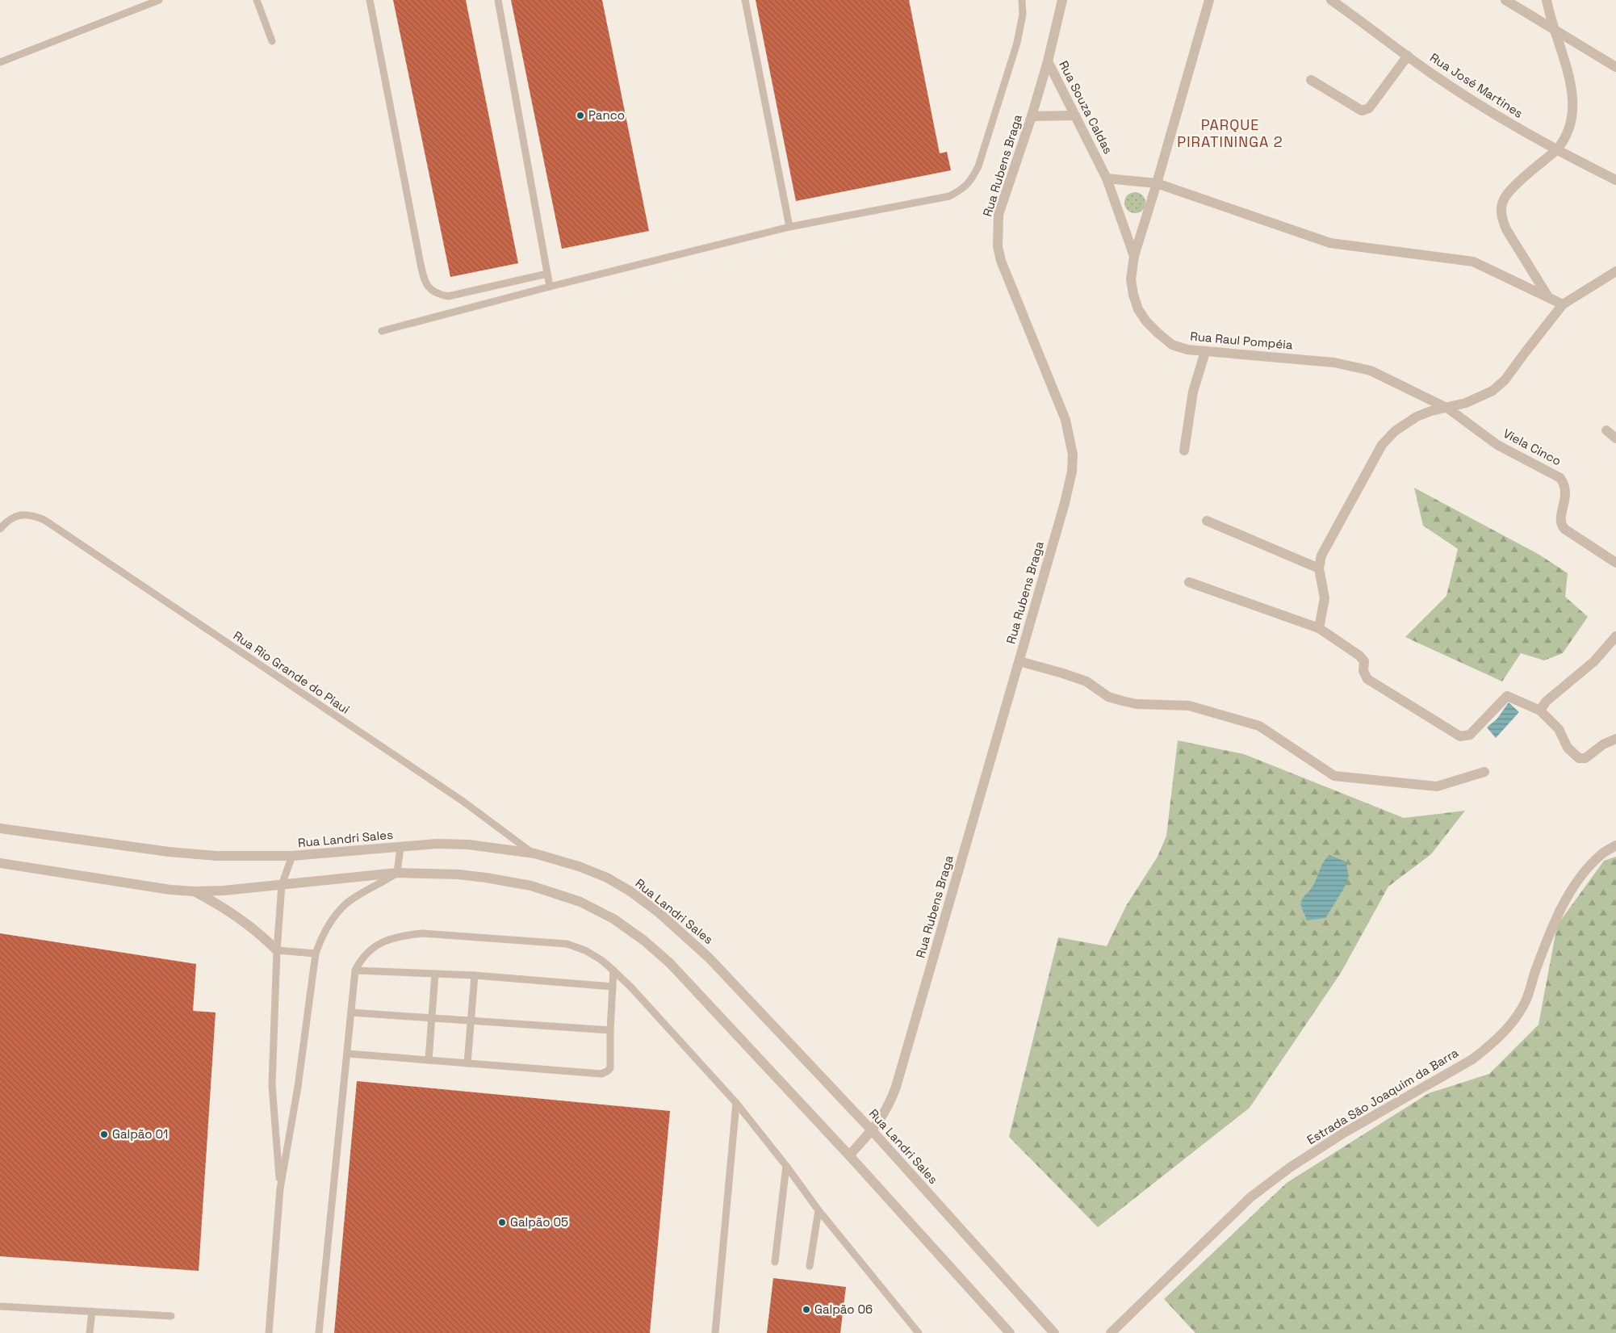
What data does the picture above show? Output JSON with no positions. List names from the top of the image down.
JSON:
{
  "streets": {
    "street": [
      "Rua José Martines",
      "Rua Souza Caldas",
      "Rua Rubens Braga",
      "Rua Raul Pompéia",
      "Viela Cinco",
      "Rua Landri Sales",
      "Estrada São Joaquim da Barra"
    ],
    "lane": ["Rua Rio Grande do Piaui"]
  },
  "crossings": [
    ["Rua Souza Caldas", "Rua Rubens Braga"],
    ["Rua Souza Caldas", "Rua Raul Pompéia"],
    ["Rua Rubens Braga", "Rua Landri Sales"],
    ["Rua Raul Pompéia", "Viela Cinco"],
    ["Rua Rio Grande do Piaui", "Rua Landri Sales"]
  ],
  "districts": ["PARQUE PIRATININGA 2"],
  "places": [
    "Panco",
    "Galpão 01",
    "Galpão 05",
    "Galpão 06"
  ]
}
